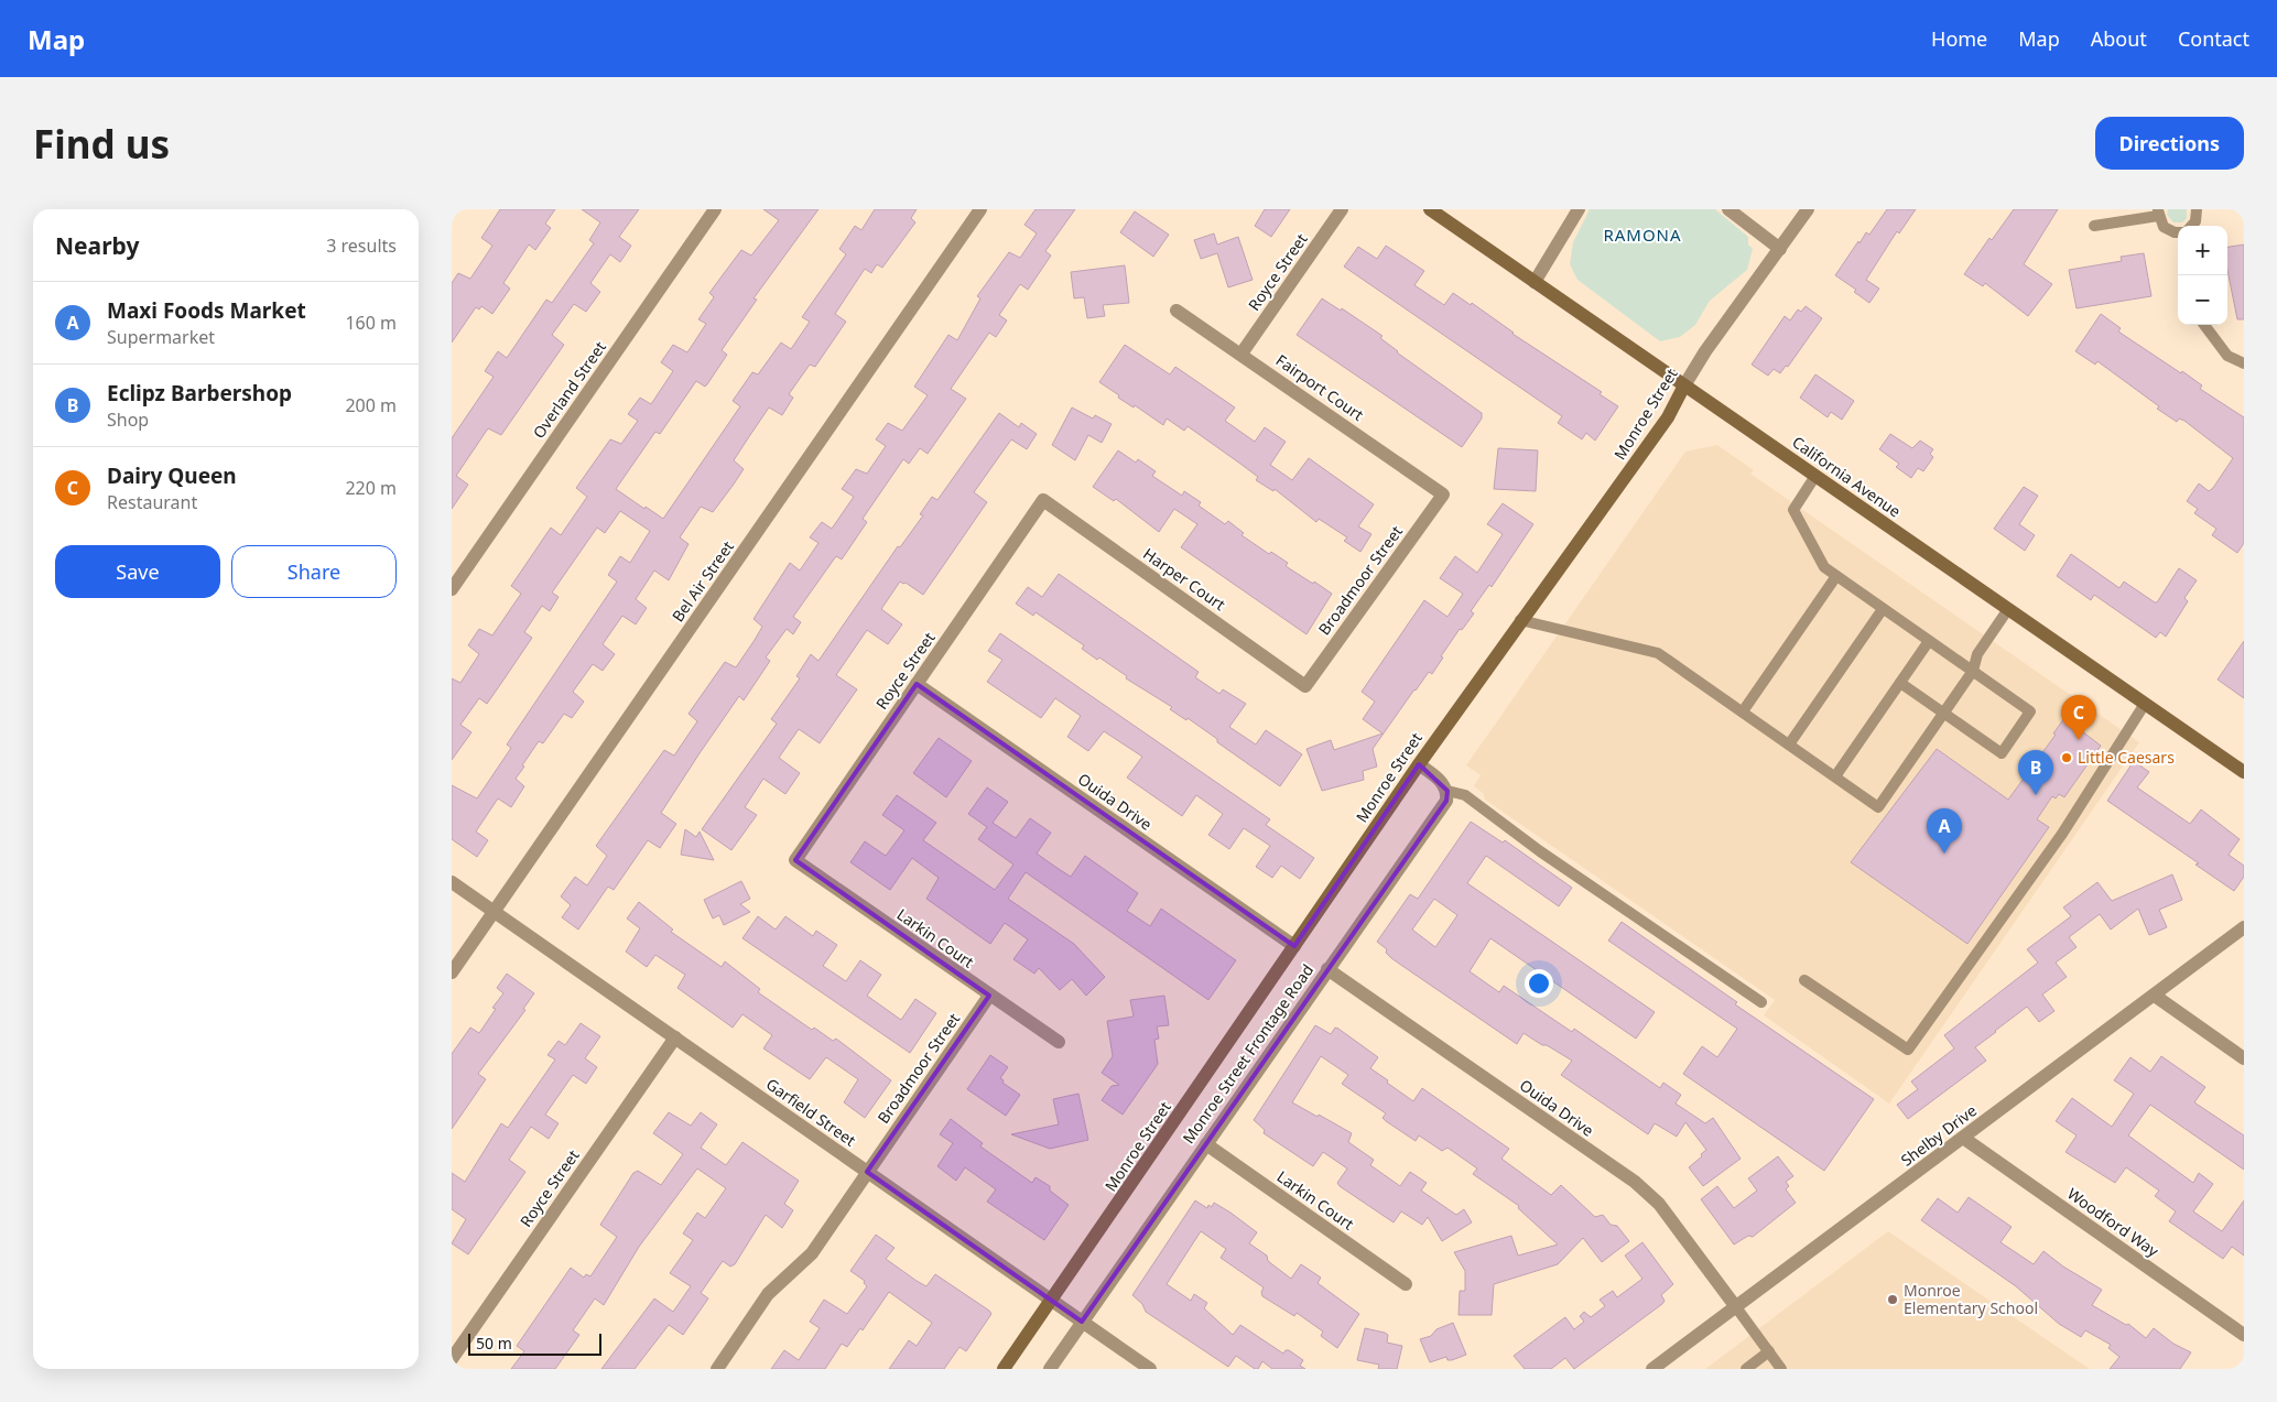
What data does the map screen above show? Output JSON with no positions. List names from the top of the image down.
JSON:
{
  "streets": {
    "main road": ["Monroe Street", "California Avenue"],
    "street": [
      "Royce Street",
      "Fairport Court",
      "Overland Street",
      "Harper Court",
      "Broadmoor Street",
      "Bel Air Street",
      "Ouida Drive",
      "Larkin Court",
      "Monroe Street Frontage Road",
      "Garfield Street",
      "Shelby Drive",
      "Woodford Way"
    ]
  },
  "crossings": [
    ["Royce Street", "Fairport Court"],
    ["Royce Street", "Harper Court"],
    ["Royce Street", "Ouida Drive"],
    ["Royce Street", "Larkin Court"],
    ["Royce Street", "Garfield Street"],
    ["Fairport Court", "Broadmoor Street"],
    ["Monroe Street", "California Avenue"],
    ["Monroe Street", "Ouida Drive"],
    ["Monroe Street", "Garfield Street"],
    ["Harper Court", "Broadmoor Street"],
    ["Broadmoor Street", "Larkin Court"],
    ["Broadmoor Street", "Garfield Street"],
    ["Bel Air Street", "Garfield Street"],
    ["Ouida Drive", "Monroe Street Frontage Road"],
    ["Ouida Drive", "Shelby Drive"],
    ["Larkin Court", "Monroe Street Frontage Road"],
    ["Monroe Street Frontage Road", "Garfield Street"],
    ["Shelby Drive", "Woodford Way"]
  ],
  "districts": ["RAMONA"],
  "places": ["Little Caesars", "Monroe Elementary School"],
  "scale_bar": "50 m",
  "page": {
    "header": "Map",
    "nav": [
      "Home",
      "Map",
      "About",
      "Contact"
    ],
    "buttons": [
      "Directions",
      ["Save", "Share"]
    ],
    "title": "Find us",
    "heading": ["Nearby", "3 results"],
    "map_buttons": ["+", "−"],
    "list": [
      {
        "mark": "A",
        "name": "Maxi Foods Market",
        "note": "Supermarket",
        "value": "160 m"
      },
      {
        "mark": "B",
        "name": "Eclipz Barbershop",
        "note": "Shop",
        "value": "200 m"
      },
      {
        "mark": "C",
        "name": "Dairy Queen",
        "note": "Restaurant",
        "value": "220 m"
      }
    ],
    "pins": ["C", "B", "A"],
    "scale": "50 m"
  }
}
